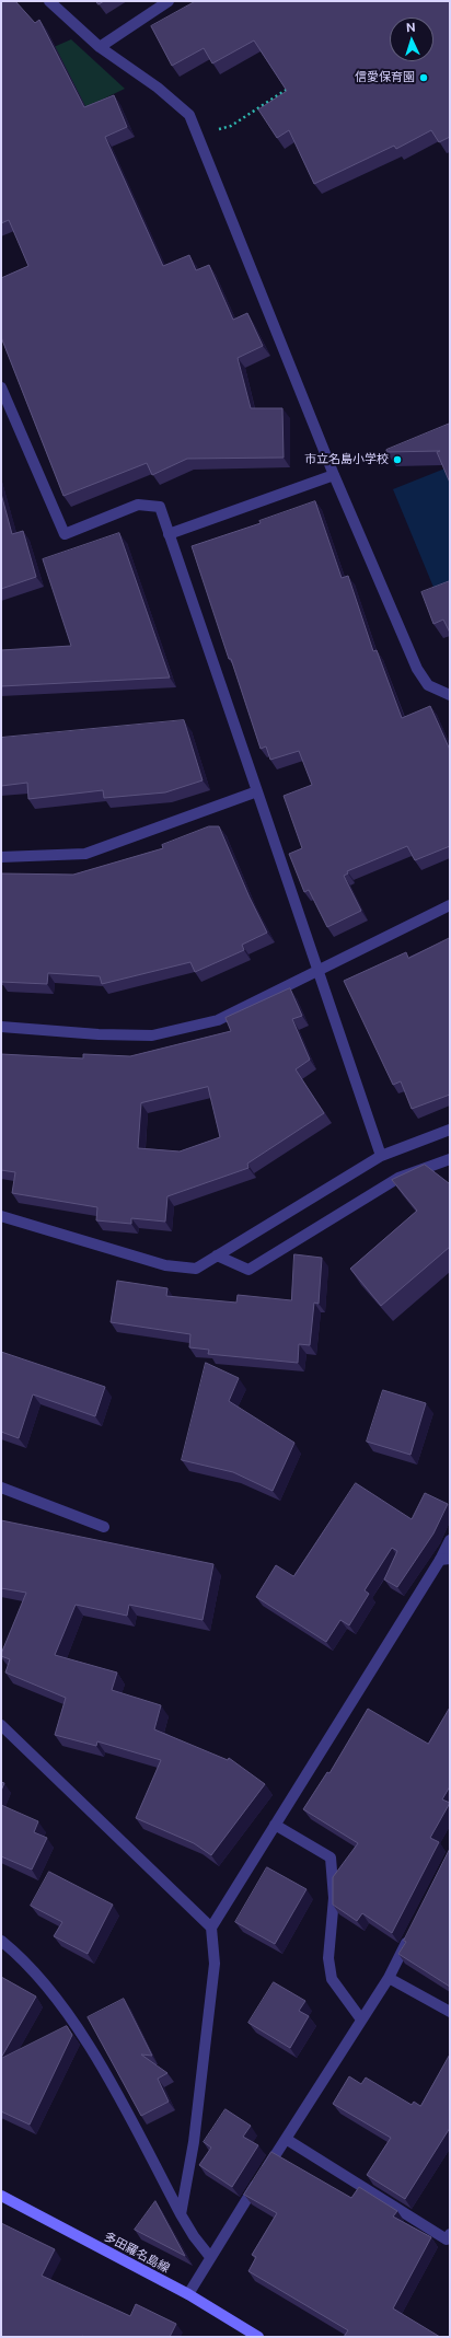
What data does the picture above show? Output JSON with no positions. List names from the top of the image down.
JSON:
{
  "streets": {
    "main road": ["多田羅名島線"]
  },
  "places": ["信愛保育園", "市立名島小学校"],
  "north": "top"
}
